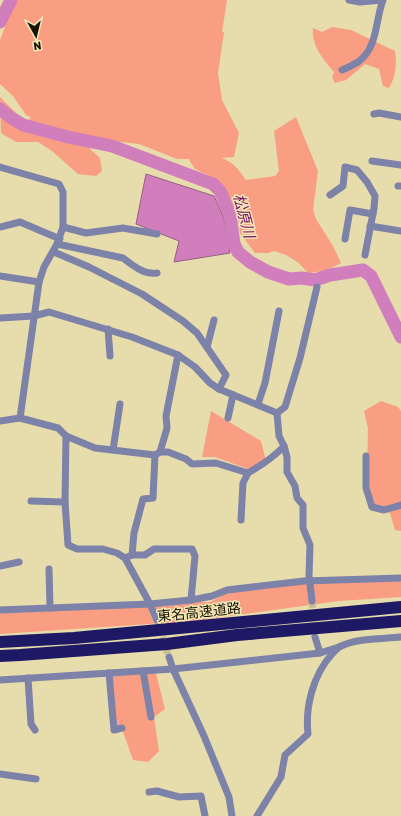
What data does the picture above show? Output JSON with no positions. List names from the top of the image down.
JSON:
{
  "streets": {
    "highway": ["東名高速道路"]
  },
  "water": ["松原川"],
  "north": "bottom"
}
